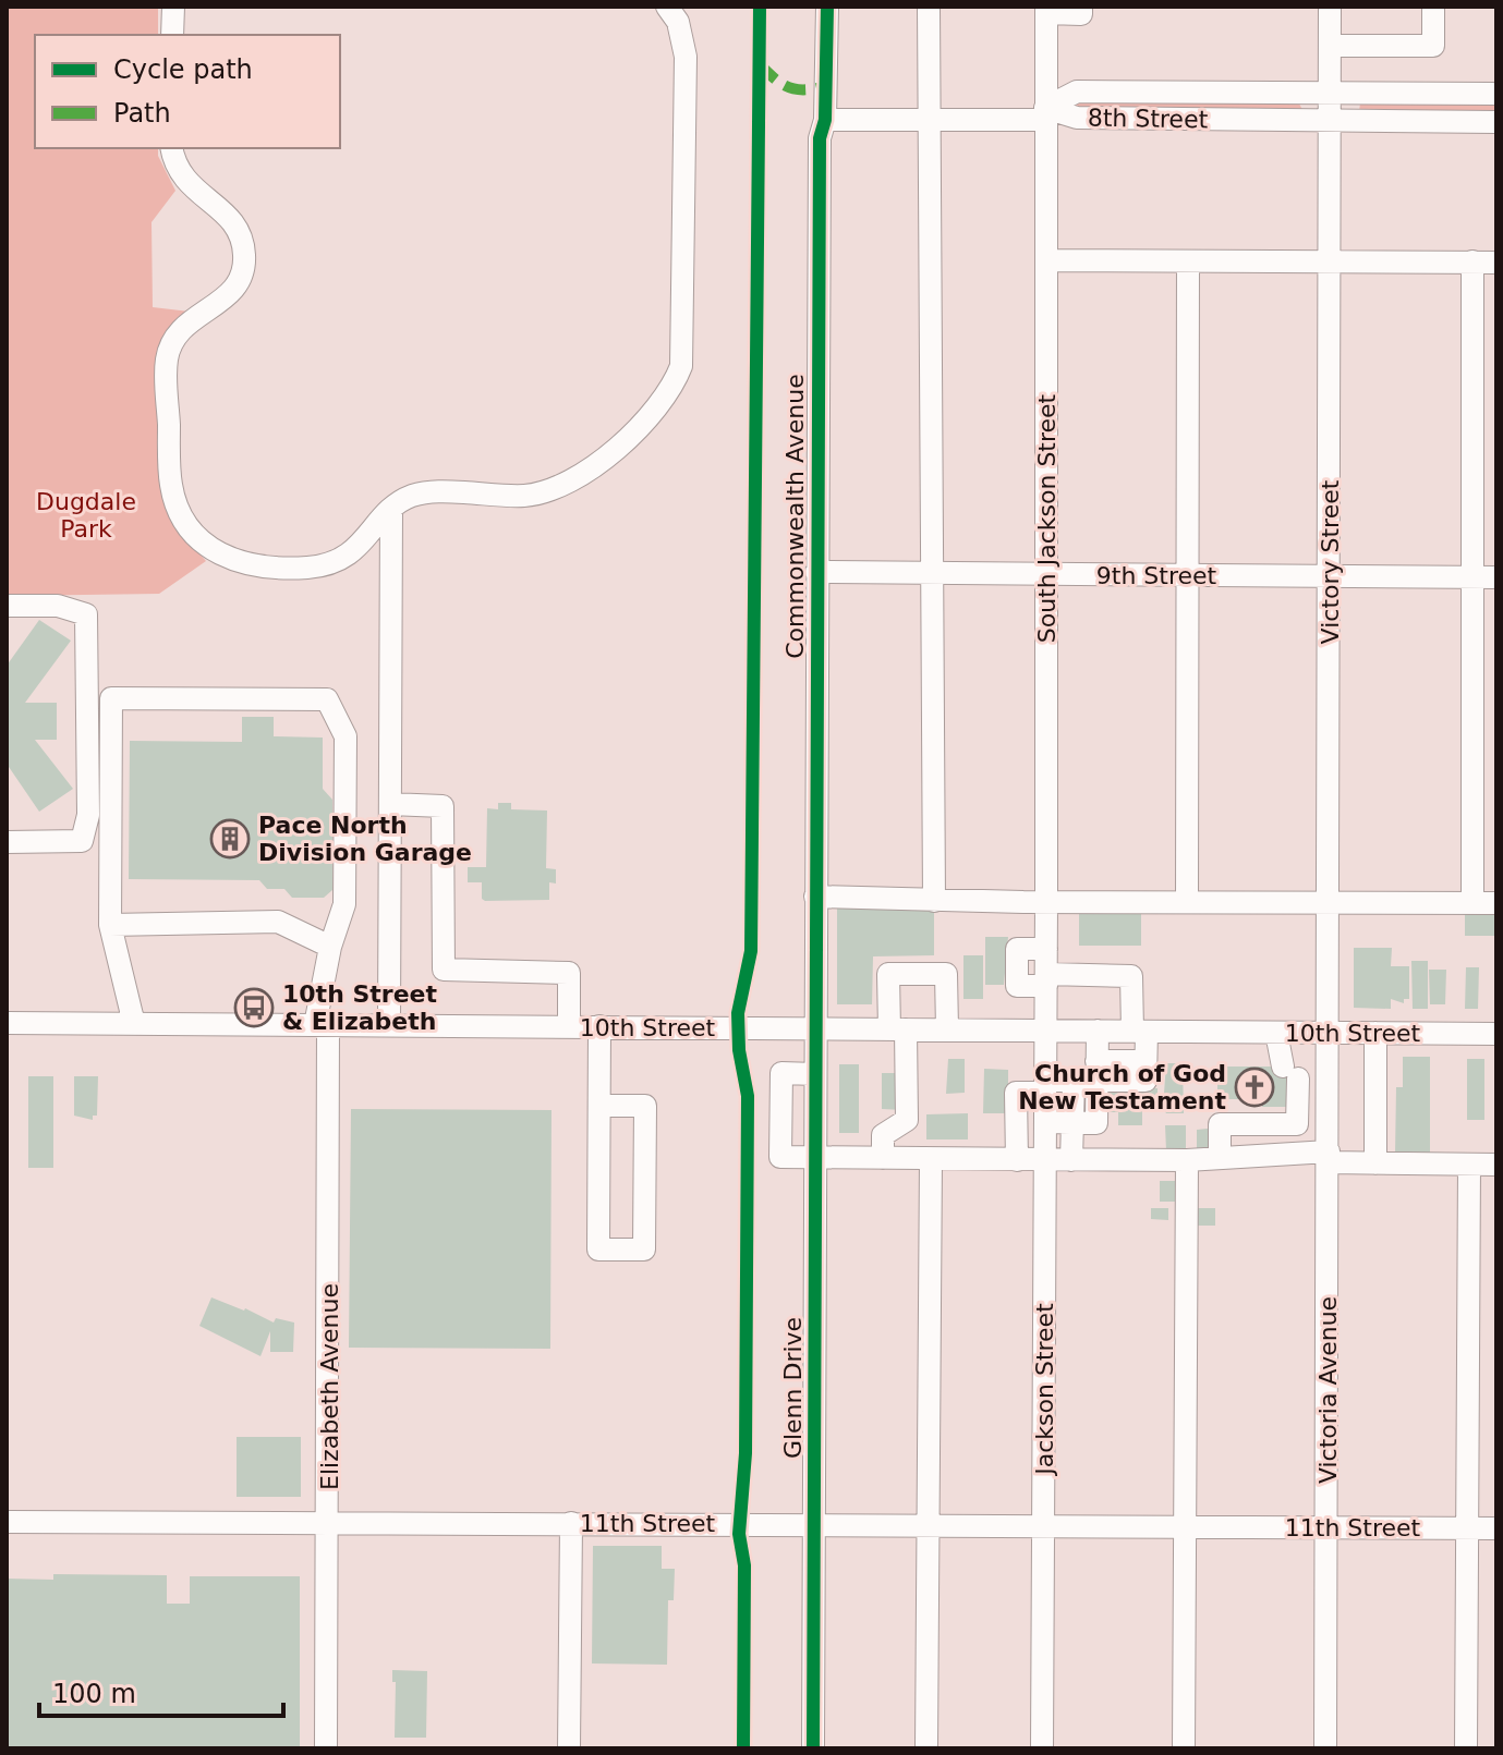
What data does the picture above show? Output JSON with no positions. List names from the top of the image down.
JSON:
{
  "streets": {
    "street": [
      "8th Street",
      "Commonwealth Avenue",
      "South Jackson Street",
      "Victory Street",
      "9th Street",
      "10th Street",
      "Elizabeth Avenue",
      "Glenn Drive",
      "Jackson Street",
      "Victoria Avenue",
      "11th Street"
    ]
  },
  "crossings": [
    ["8th Street", "Commonwealth Avenue"],
    ["8th Street", "South Jackson Street"],
    ["8th Street", "Victory Street"],
    ["Commonwealth Avenue", "9th Street"],
    ["Commonwealth Avenue", "10th Street"],
    ["Commonwealth Avenue", "Glenn Drive"],
    ["South Jackson Street", "9th Street"],
    ["South Jackson Street", "10th Street"],
    ["South Jackson Street", "Jackson Street"],
    ["Victory Street", "9th Street"],
    ["Victory Street", "10th Street"],
    ["Victory Street", "Victoria Avenue"],
    ["10th Street", "Elizabeth Avenue"],
    ["10th Street", "Glenn Drive"],
    ["10th Street", "Jackson Street"],
    ["10th Street", "Victoria Avenue"],
    ["Elizabeth Avenue", "11th Street"],
    ["Glenn Drive", "11th Street"],
    ["Jackson Street", "11th Street"],
    ["Victoria Avenue", "11th Street"]
  ],
  "parks": ["Dugdale Park"],
  "places": {
    "building": ["Pace North Division Garage"],
    "bus stop": ["10th Street & Elizabeth"],
    "church": ["Church of God New Testament"]
  },
  "legend": ["Cycle path", "Path"],
  "scale_bar": "100 m"
}
